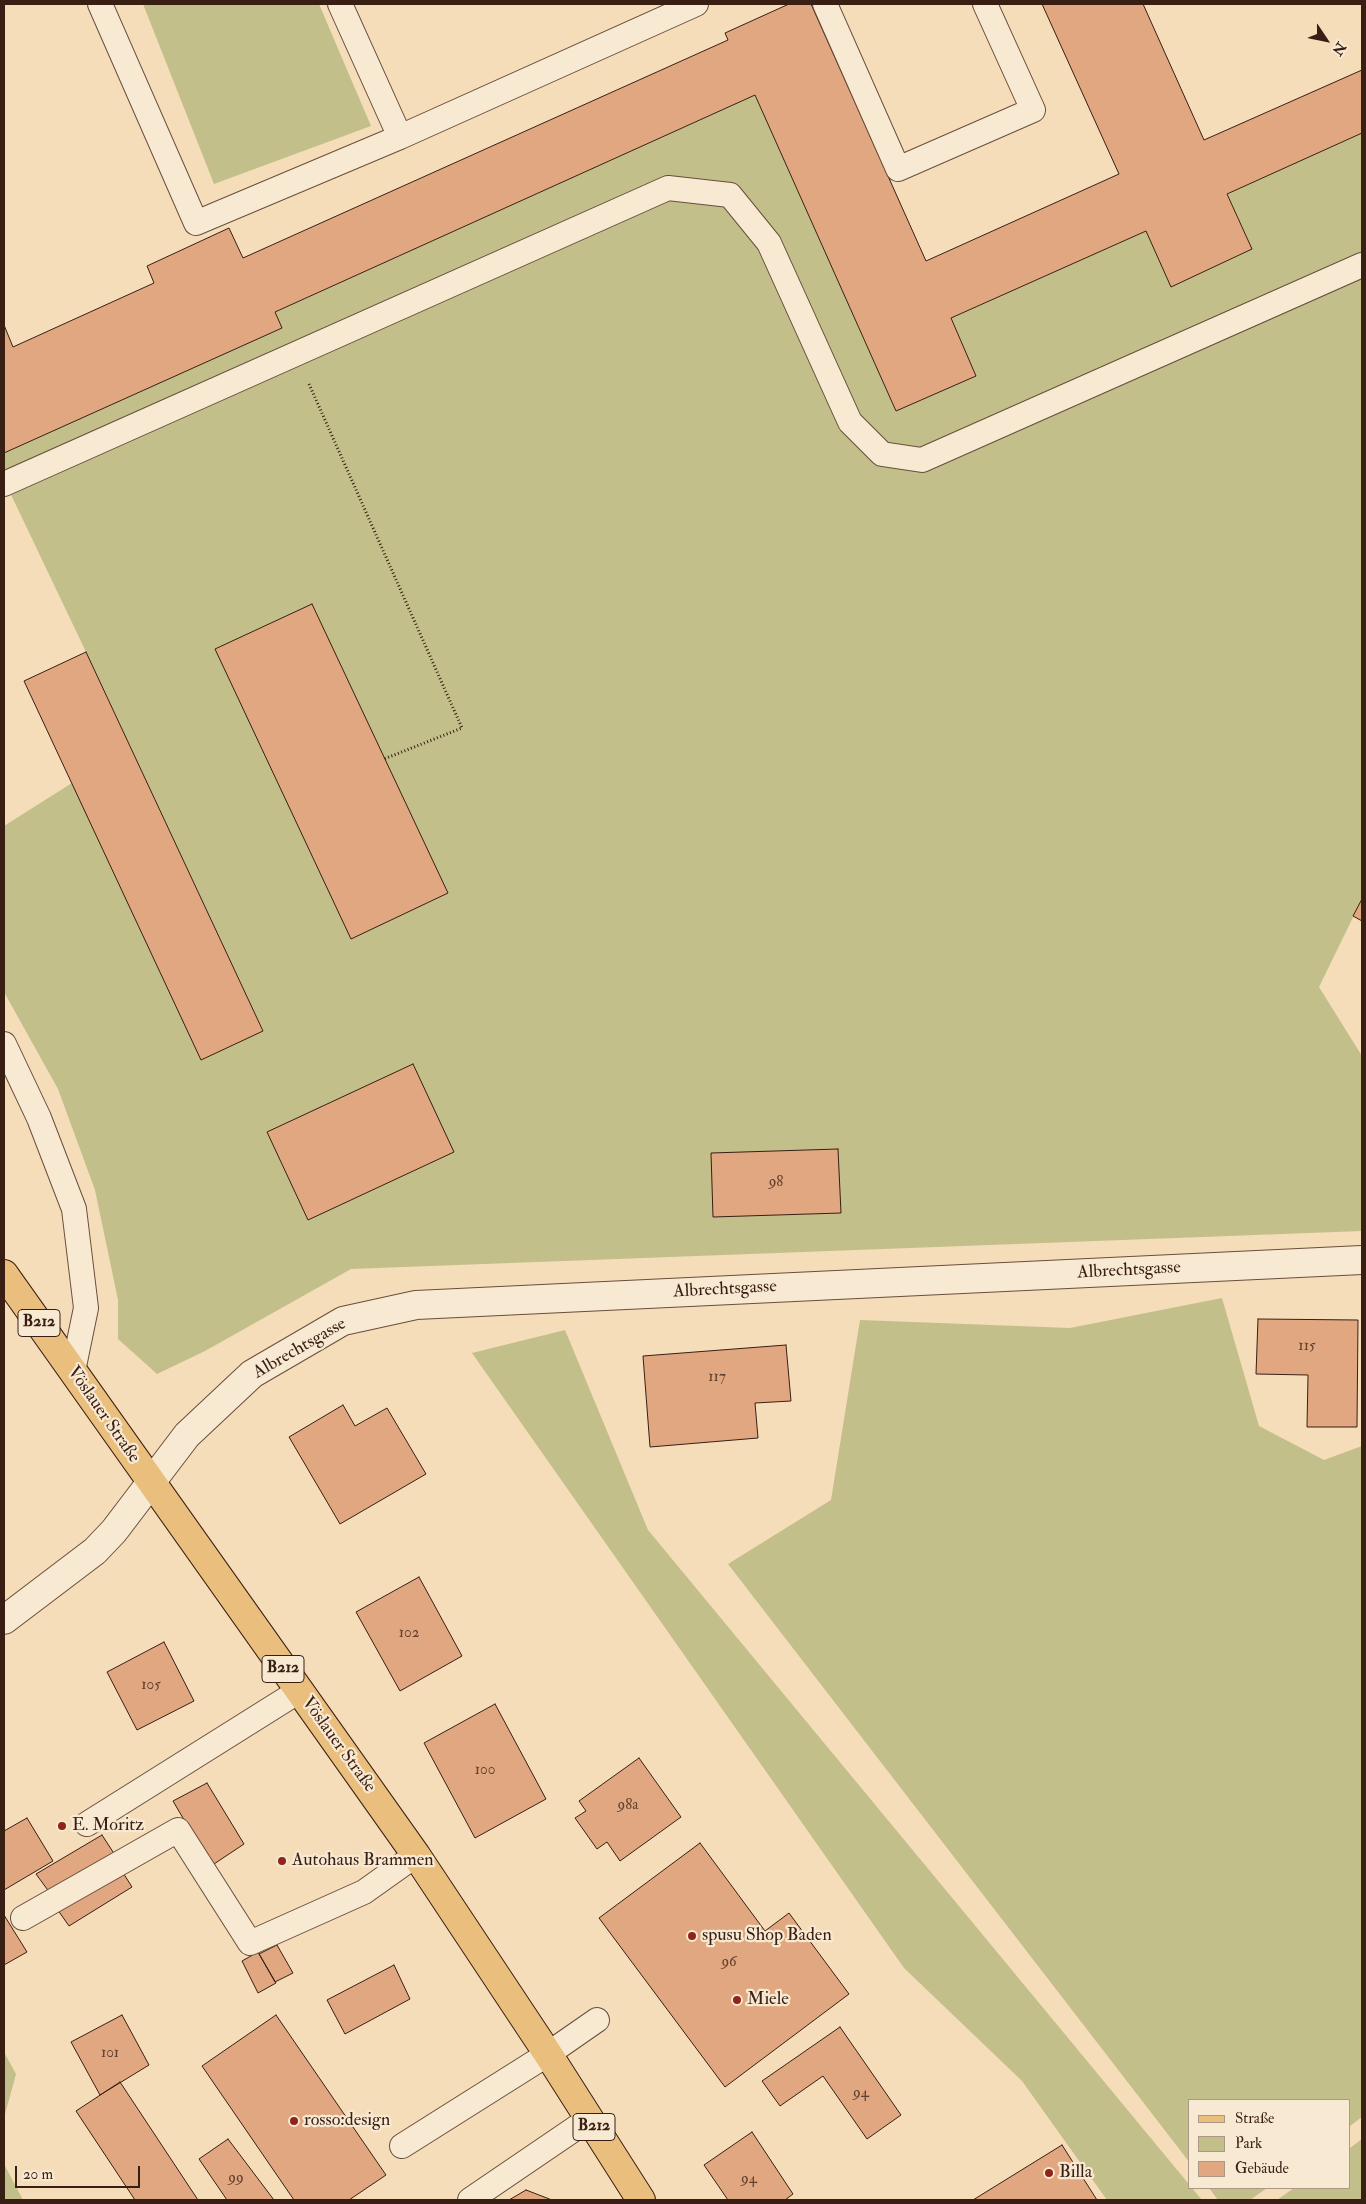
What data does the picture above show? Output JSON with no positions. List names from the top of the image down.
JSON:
{
  "streets": {
    "main road": ["B212", "Vöslauer Straße"],
    "street": ["Albrechtsgasse"]
  },
  "crossings": [
    ["Albrechtsgasse", "Vöslauer Straße"]
  ],
  "places": [
    "E. Moritz",
    "Autohaus Brammen",
    "spusu Shop Baden",
    "Miele",
    "rosso:design",
    "Billa"
  ],
  "house_numbers": [
    "98",
    "115",
    "117",
    "102",
    "105",
    "100",
    "98a",
    "96",
    "101",
    "94",
    "99",
    "94"
  ],
  "legend": ["Straße", "Park", "Gebäude"],
  "scale_bar": "20 m",
  "north": "bottom right"
}
